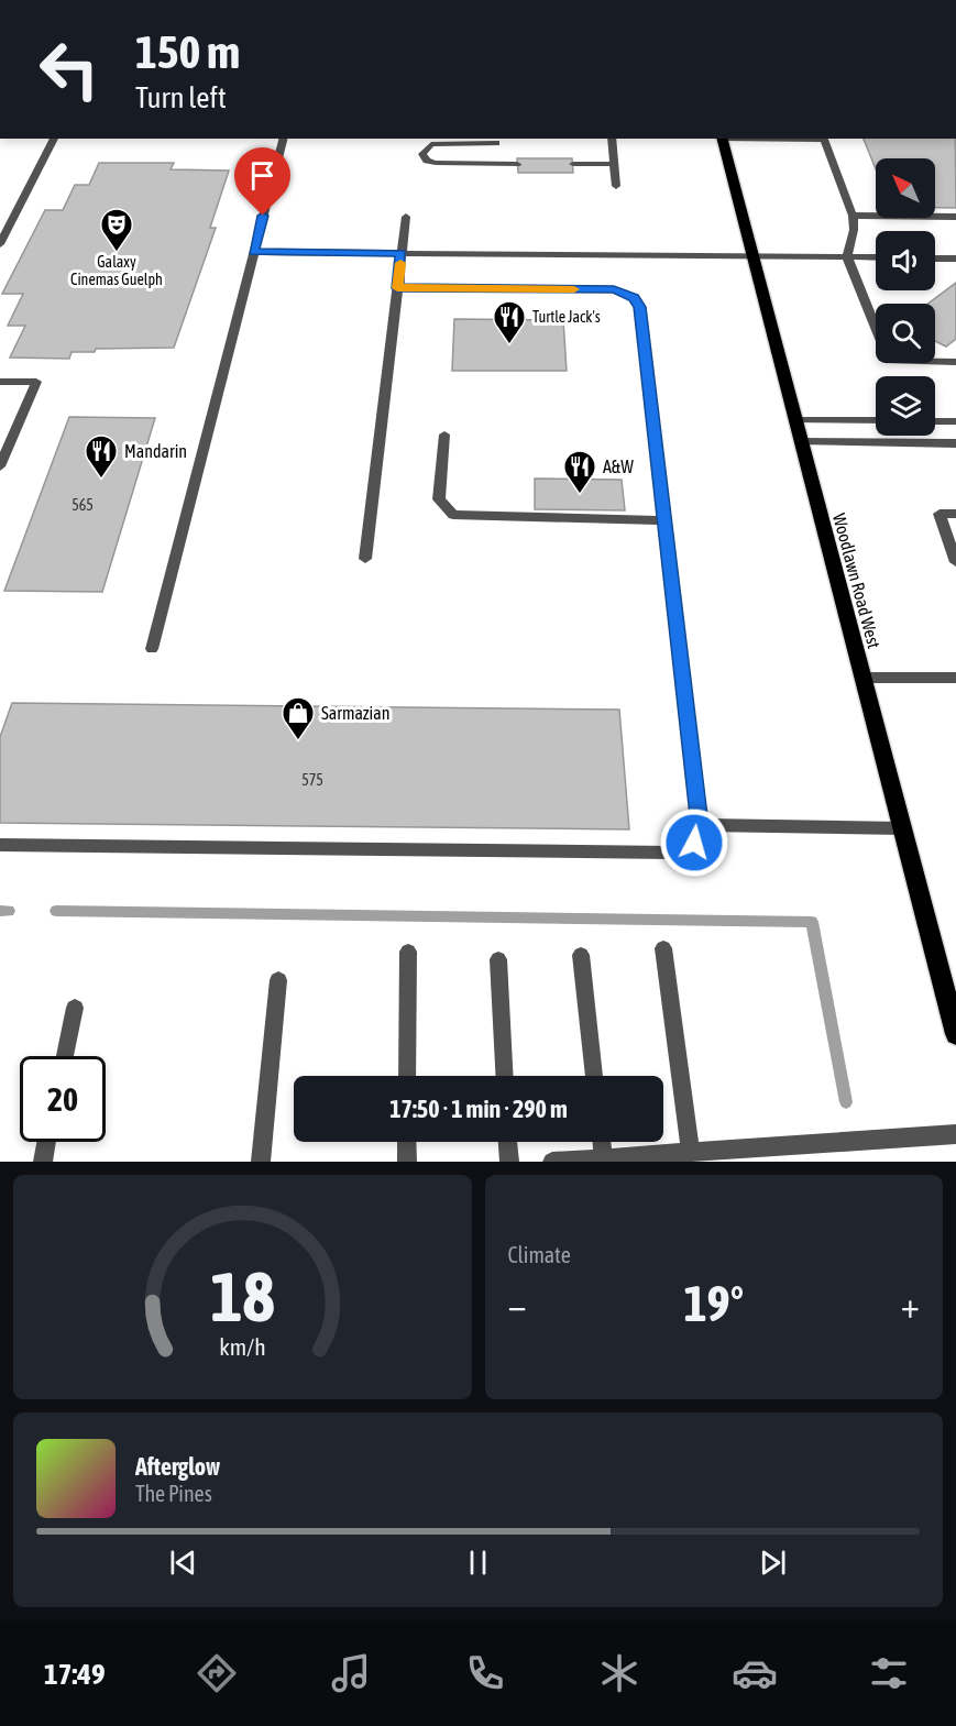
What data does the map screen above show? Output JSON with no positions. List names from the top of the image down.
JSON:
{
  "streets": {
    "main road": ["Woodlawn Road West"]
  },
  "places": {
    "theatre": ["Galaxy Cinemas Guelph"],
    "restaurant": ["Turtle Jack's", "Mandarin", "A&W"],
    "shop": ["Sarmazian"]
  },
  "house_numbers": ["565", "575"],
  "north": "top left",
  "page": {
    "turn": ["150 m", "Turn left"],
    "limit": "20",
    "trip": "17:50 · 1 min · 290 m",
    "tile": "Climate",
    "heat": ["−", "19°", "+"],
    "song": ["Afterglow", "The Pines"],
    "tabs": "17:49",
    "gauge": ["18", "km/h"]
  }
}
